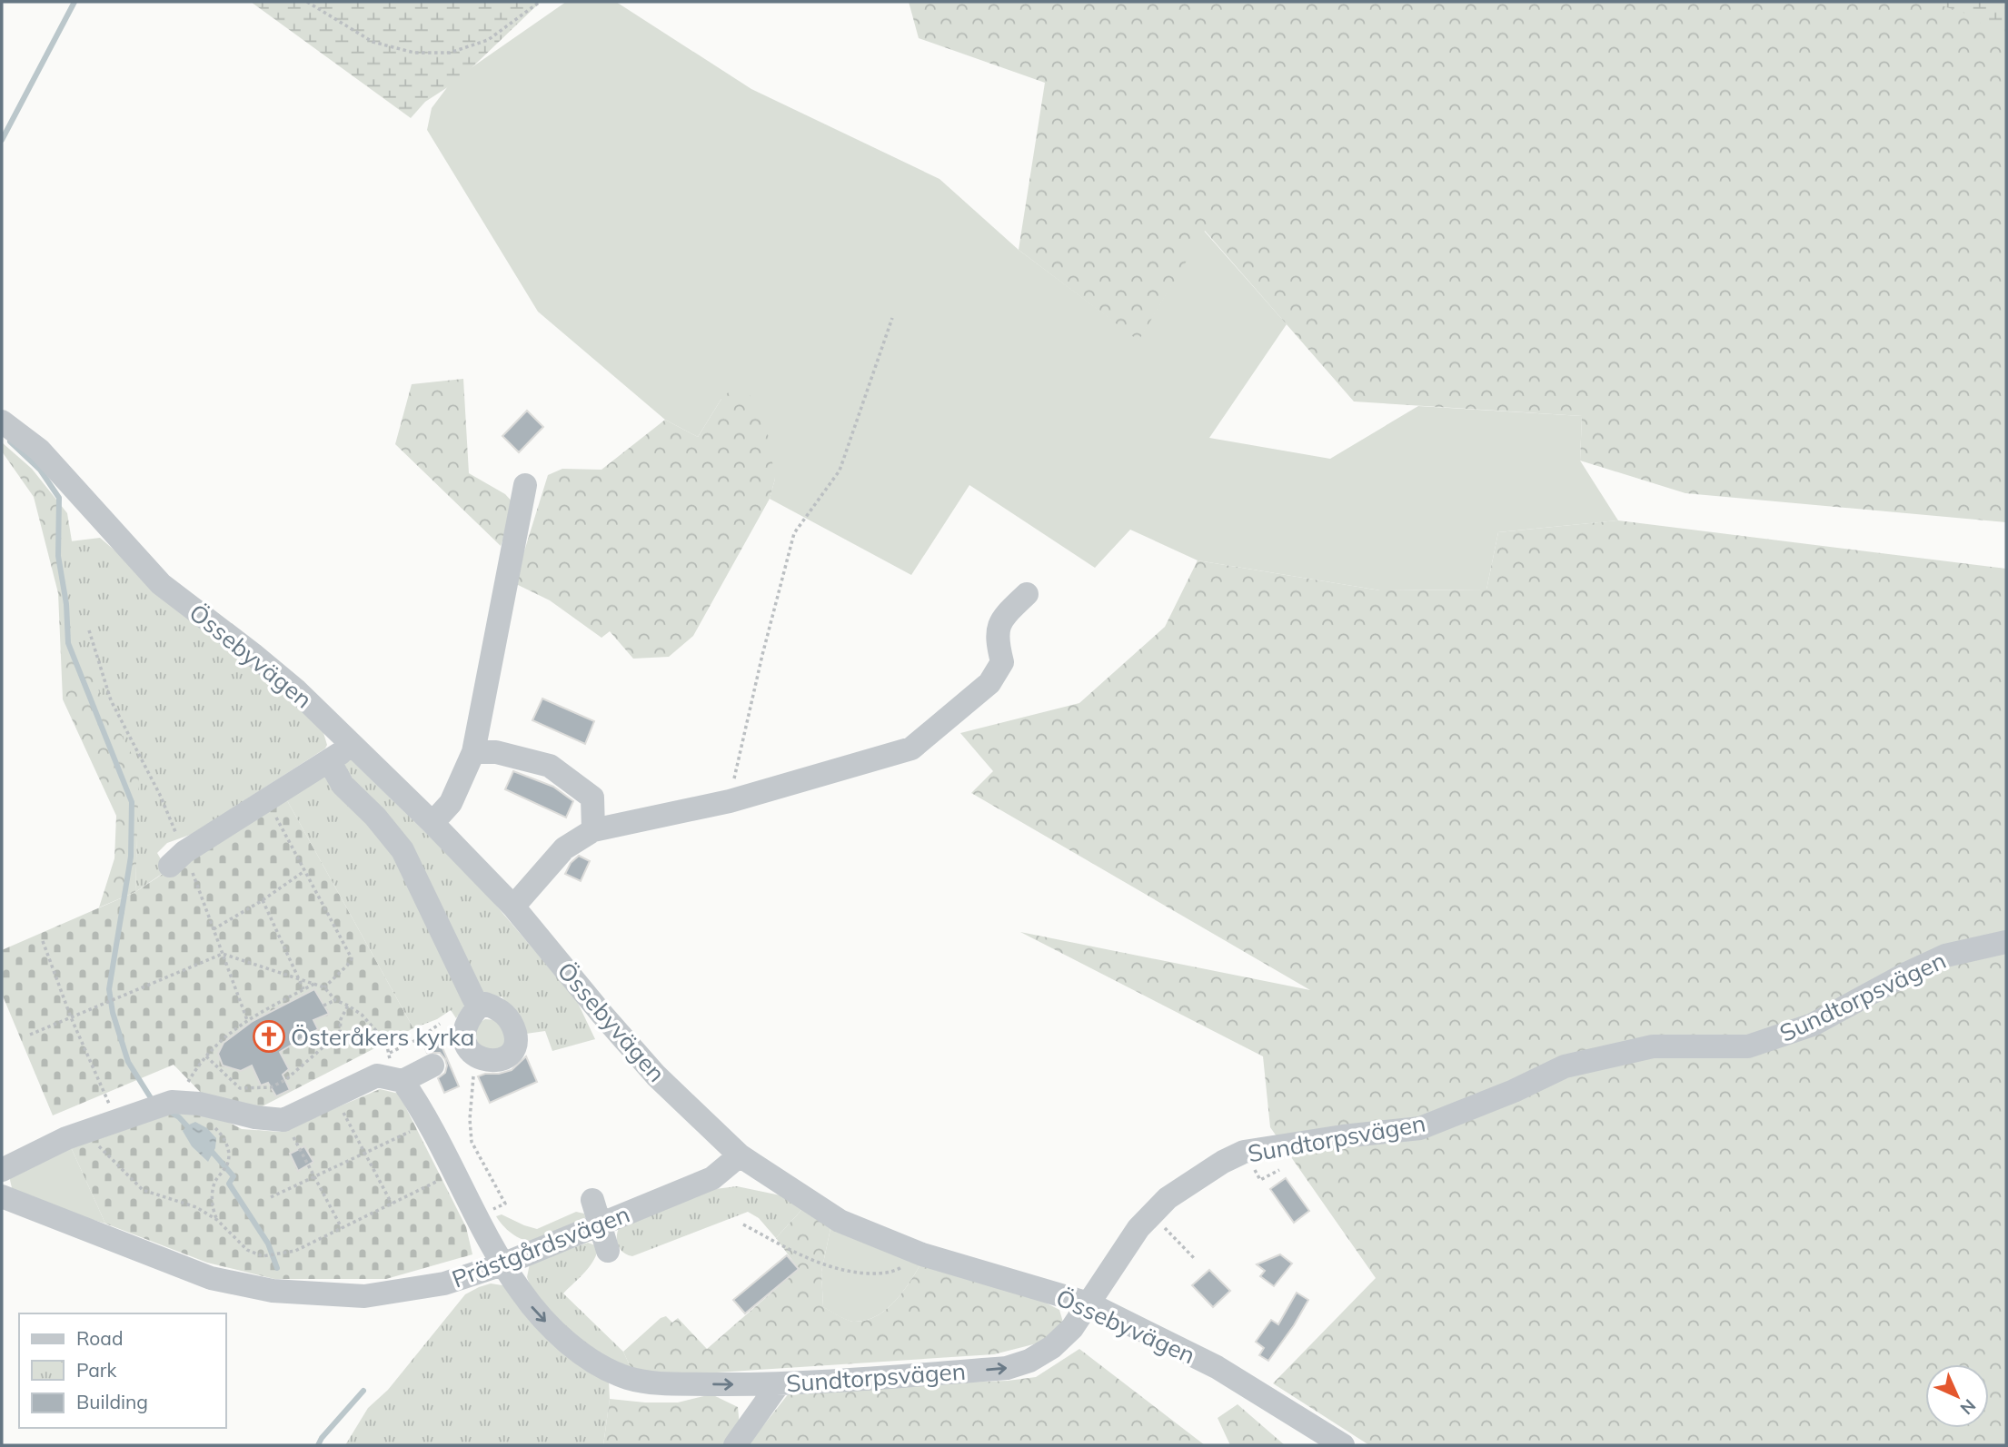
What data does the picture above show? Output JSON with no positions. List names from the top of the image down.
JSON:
{
  "streets": {
    "street": ["Össebyvägen", "Sundtorpsvägen", "Prästgårdsvägen"]
  },
  "crossings": [
    ["Össebyvägen", "Sundtorpsvägen"],
    ["Össebyvägen", "Prästgårdsvägen"],
    ["Sundtorpsvägen", "Prästgårdsvägen"]
  ],
  "places": {
    "church": ["Österåkers kyrka"]
  },
  "legend": ["Road", "Park", "Building"],
  "north": "bottom right"
}
